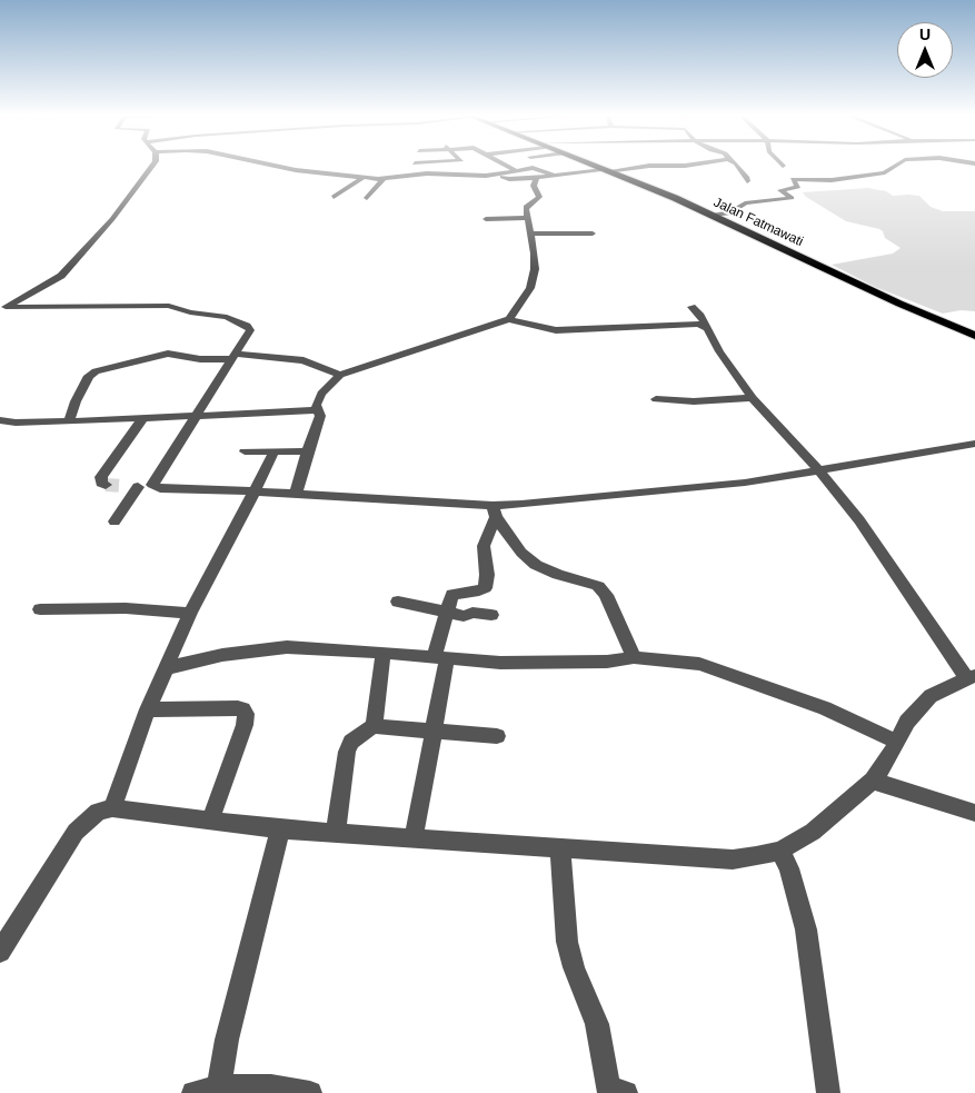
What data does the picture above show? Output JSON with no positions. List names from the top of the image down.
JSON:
{
  "streets": {
    "highway": ["Jalan Fatmawati"]
  },
  "north": "top"
}
